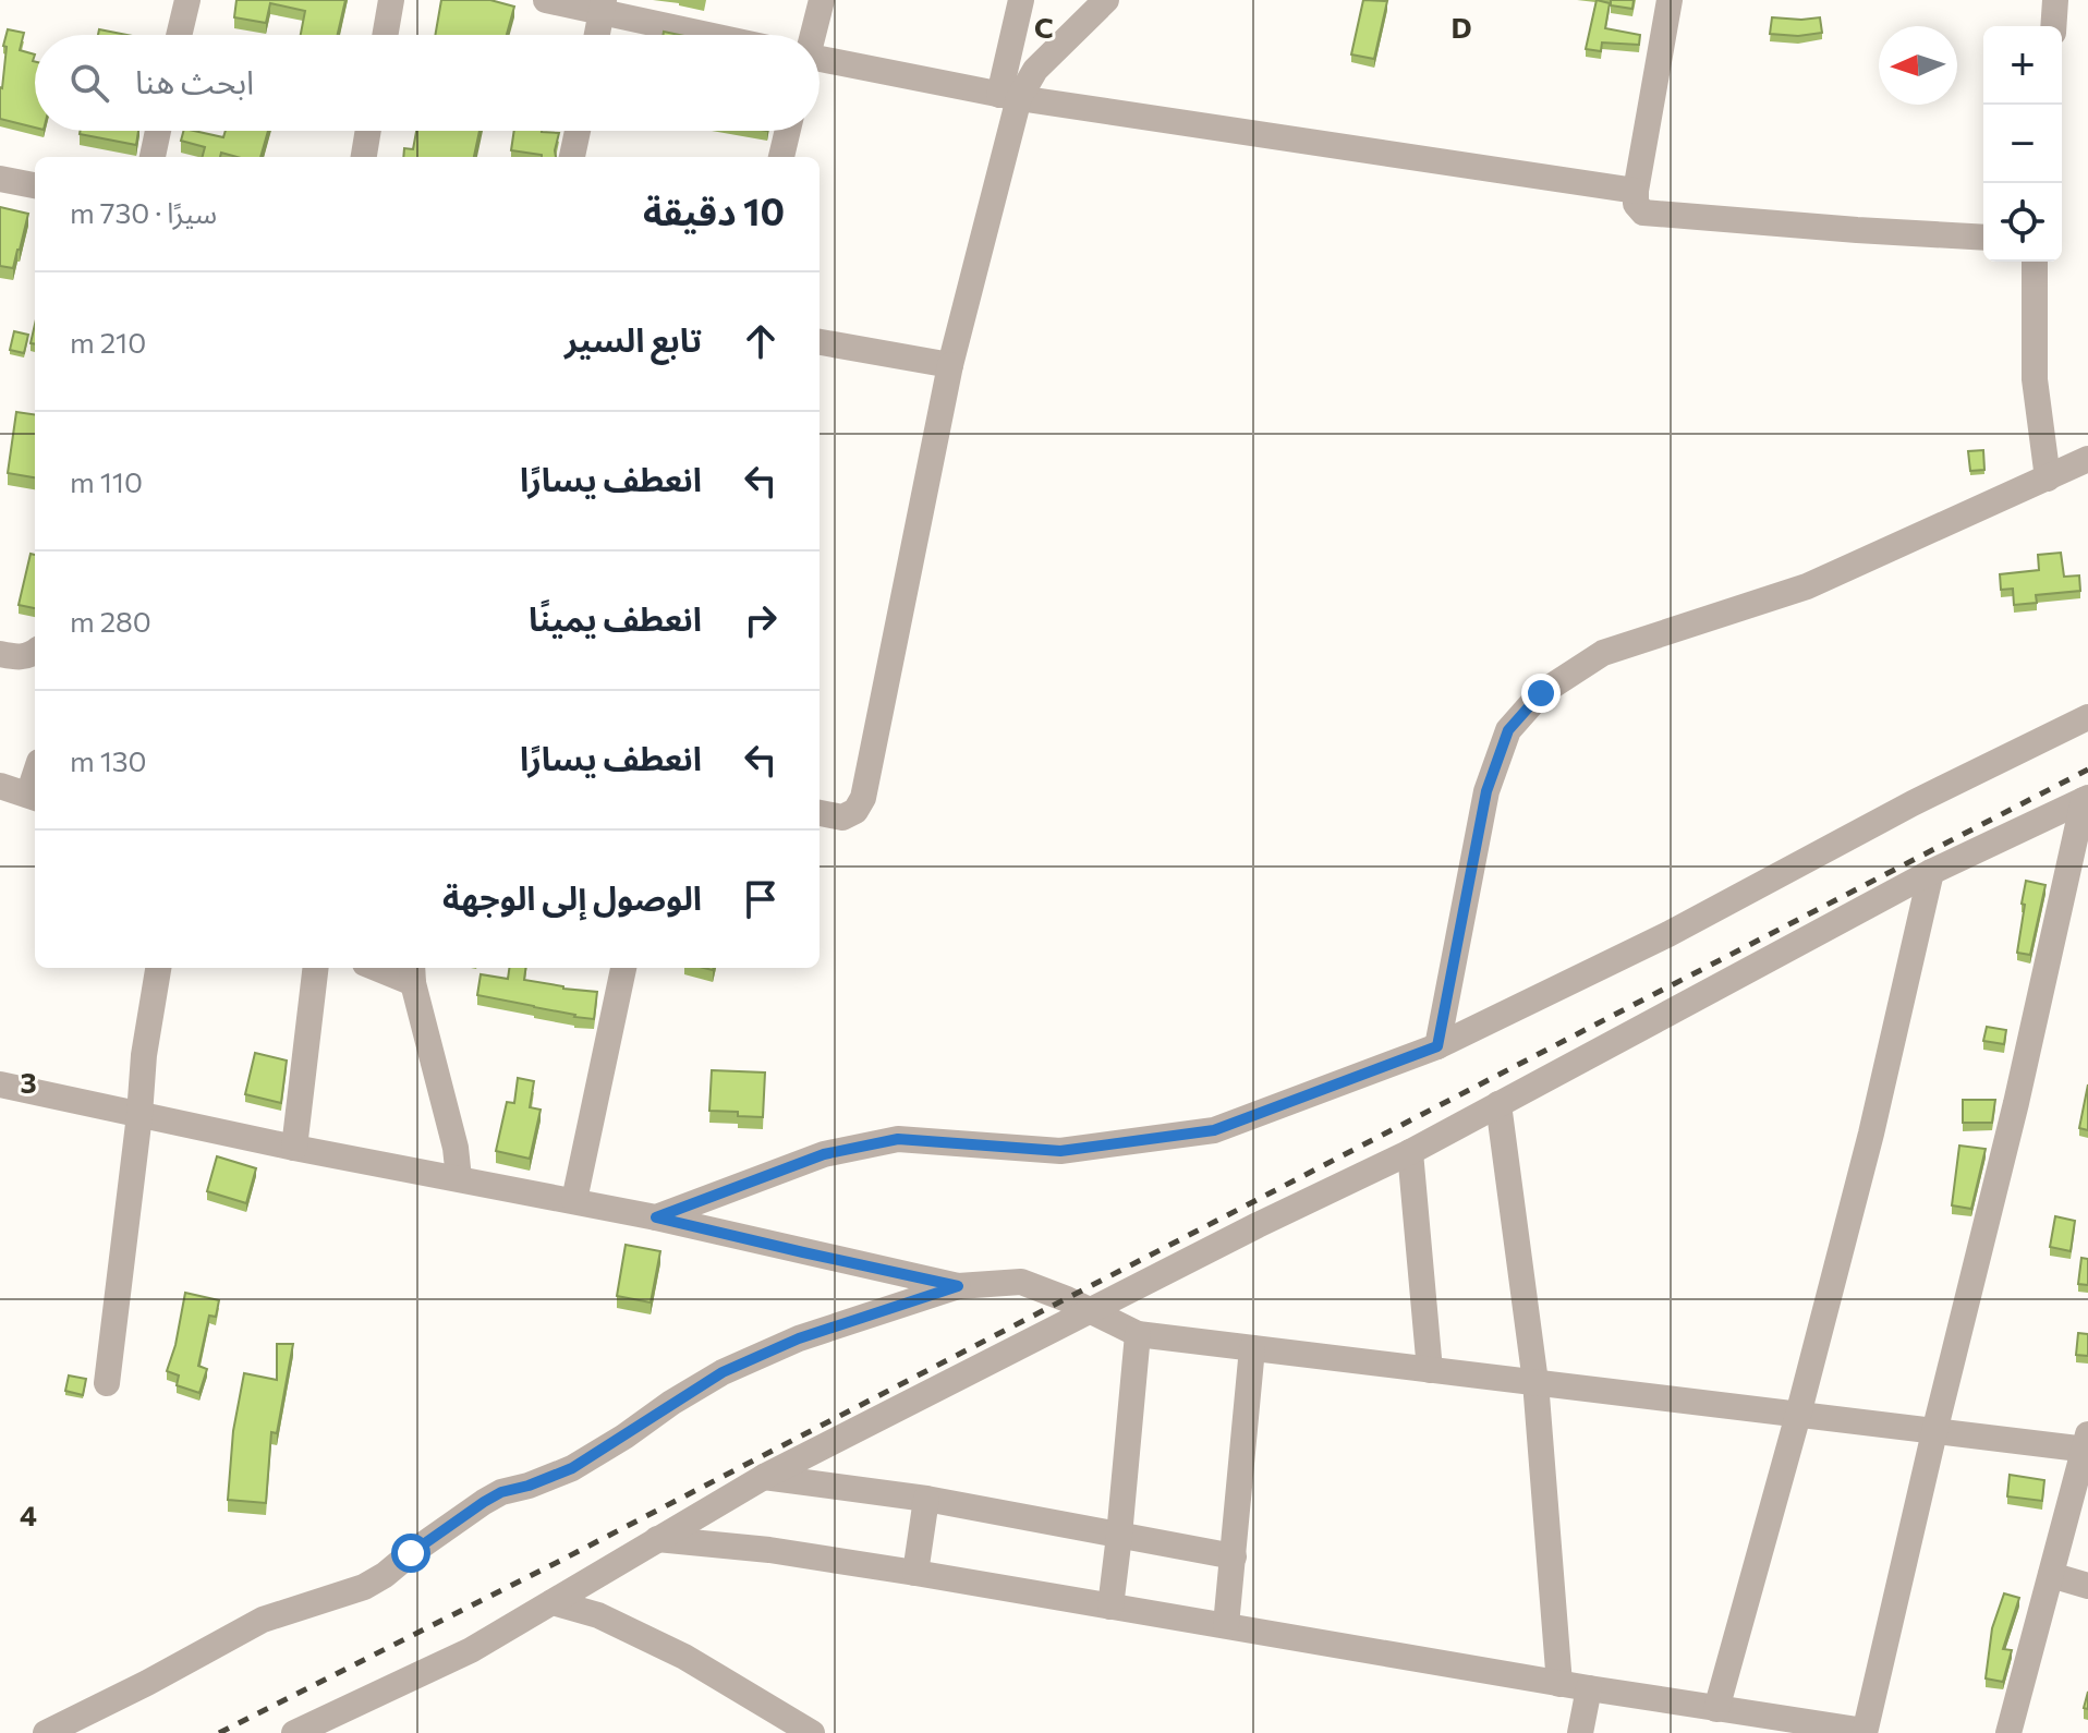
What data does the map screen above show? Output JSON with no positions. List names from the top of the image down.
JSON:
{
  "north": "left",
  "page": {
    "map_buttons": ["+", "−"],
    "search": "ابحث هنا",
    "heading": ["10 دقيقة", "سيرًا · 730 m"],
    "list": [
      ["تابع السير", "210 m"],
      ["انعطف يسارًا", "110 m"],
      ["انعطف يمينًا", "280 m"],
      ["انعطف يسارًا", "130 m"],
      "الوصول إلى الوجهة"
    ]
  },
  "grid": {
    "columns": ["C", "D"],
    "rows": ["3", "4"]
  }
}
